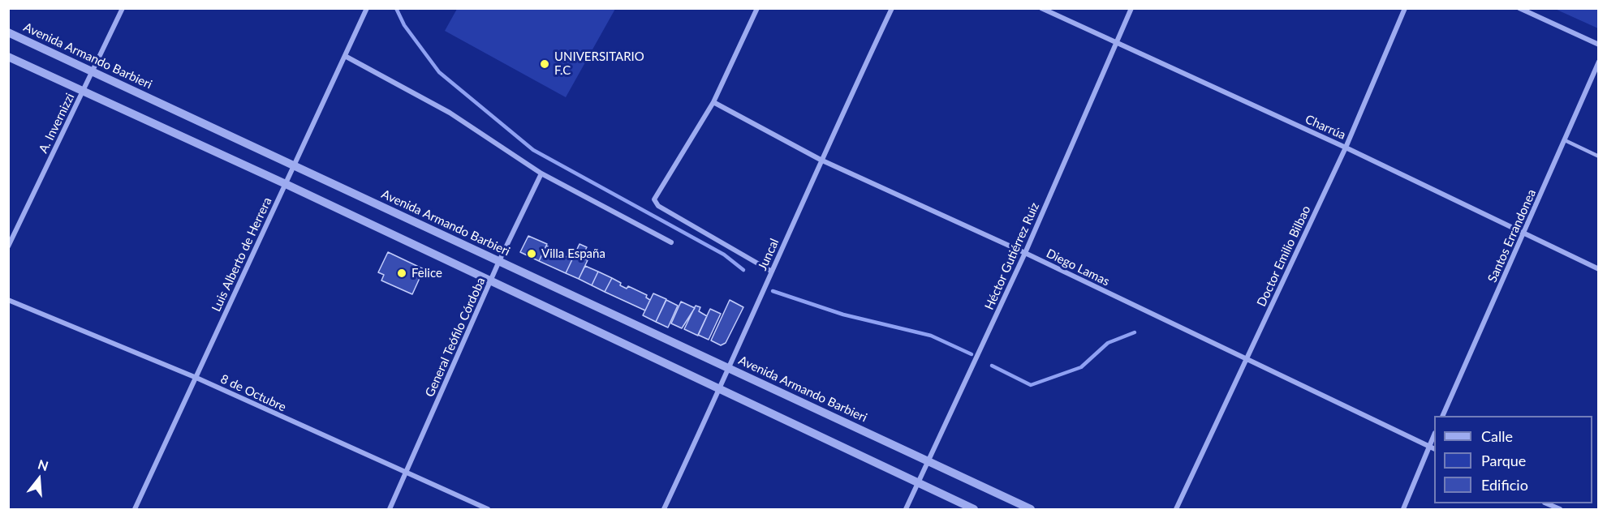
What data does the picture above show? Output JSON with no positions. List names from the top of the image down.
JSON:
{
  "streets": {
    "street": [
      "Avenida Armando Barbieri",
      "A. Invernizzi",
      "Charrúa",
      "Santos Errandonea",
      "Luis Alberto de Herrera",
      "Juncal",
      "Héctor Gutiérrez Ruiz",
      "Doctor Emilio Bilbao",
      "Diego Lamas",
      "General Teófilo Córdoba",
      "8 de Octubre"
    ]
  },
  "crossings": [
    ["Avenida Armando Barbieri", "A. Invernizzi"],
    ["Avenida Armando Barbieri", "Luis Alberto de Herrera"],
    ["Avenida Armando Barbieri", "Juncal"],
    ["Avenida Armando Barbieri", "Héctor Gutiérrez Ruiz"],
    ["Avenida Armando Barbieri", "General Teófilo Córdoba"],
    ["Charrúa", "Santos Errandonea"],
    ["Charrúa", "Héctor Gutiérrez Ruiz"],
    ["Charrúa", "Doctor Emilio Bilbao"],
    ["Luis Alberto de Herrera", "8 de Octubre"],
    ["Juncal", "Diego Lamas"],
    ["Héctor Gutiérrez Ruiz", "Diego Lamas"],
    ["Doctor Emilio Bilbao", "Diego Lamas"],
    ["General Teófilo Córdoba", "8 de Octubre"]
  ],
  "places": ["UNIVERSITARIO F.C", "Villa España", "Felice"],
  "legend": ["Calle", "Parque", "Edificio"],
  "north": "top"
}
